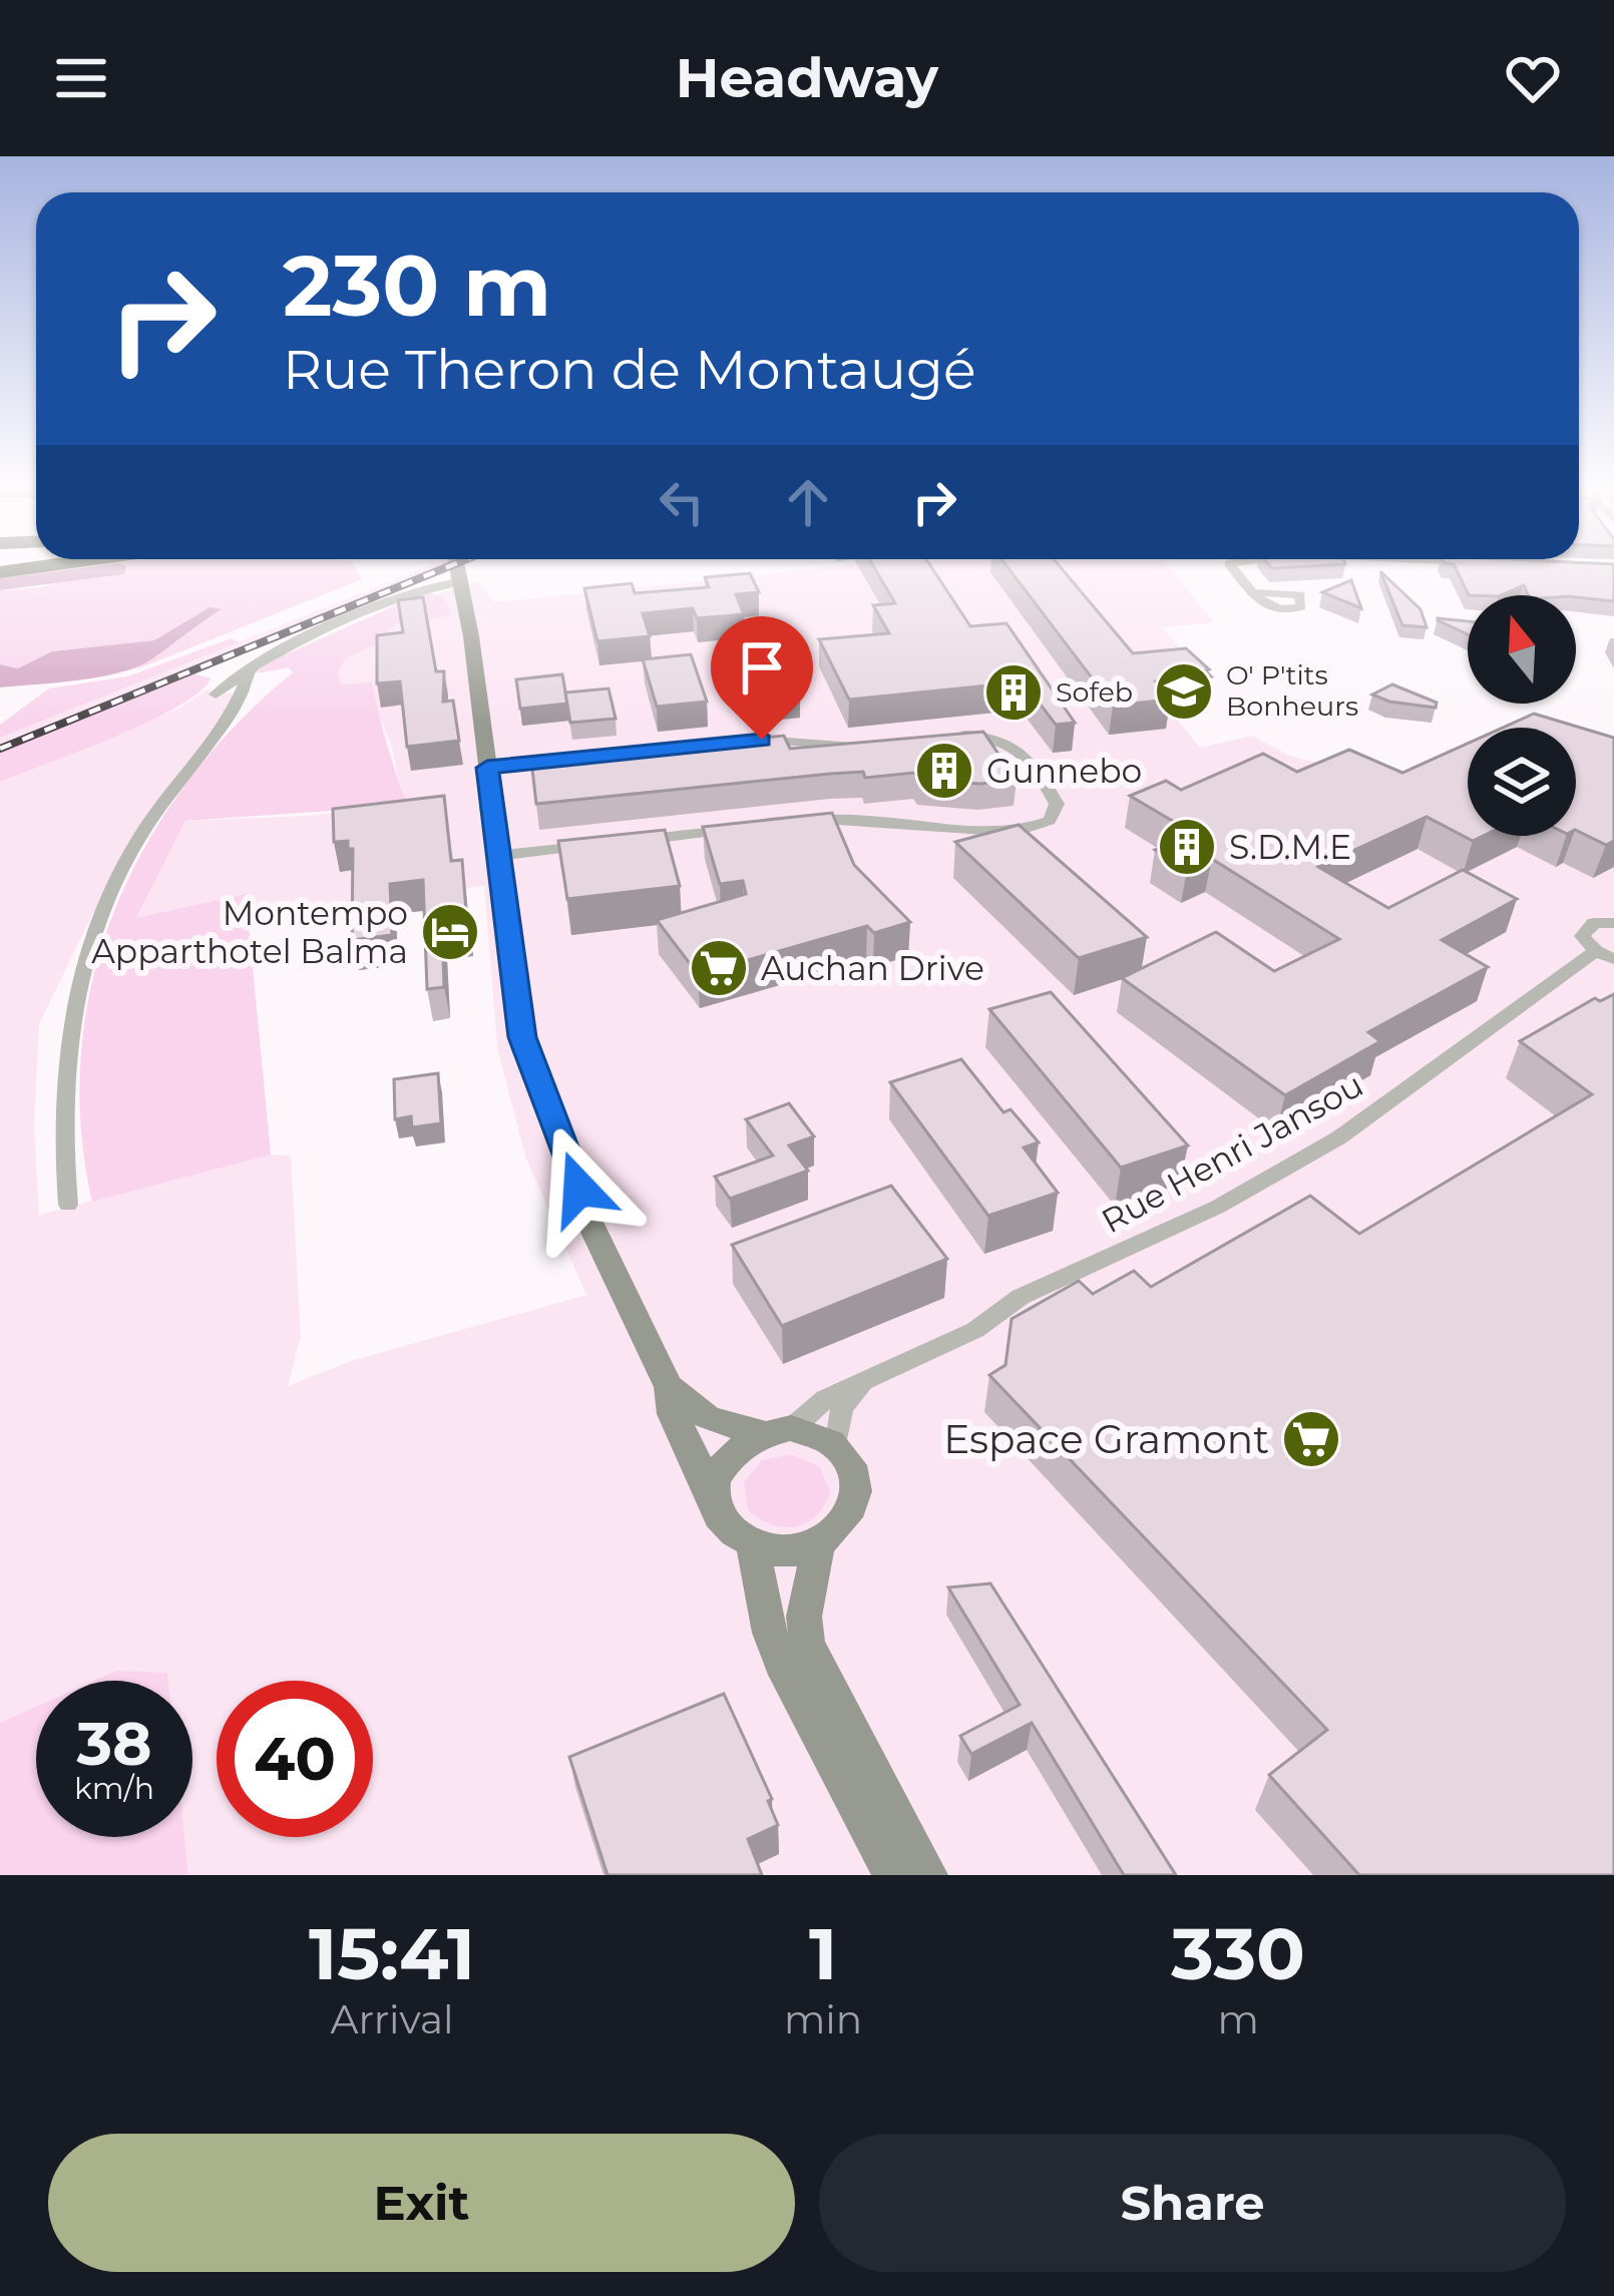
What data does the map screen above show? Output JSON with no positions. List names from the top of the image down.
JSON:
{
  "streets": {
    "street": ["Rue Henri Jansou"]
  },
  "places": {
    "school or university": ["O' P'tits Bonheurs"],
    "building": ["Sofeb", "Gunnebo", "S.D.M.E"],
    "hotel": ["Montempo Apparthotel Balma"],
    "supermarket": ["Auchan Drive", "Espace Gramont"]
  },
  "north": "top",
  "page": {
    "header": "Headway",
    "turn": ["230 m", "Rue Theron de Montaugé"],
    "speed": "38 km/h",
    "limit": "40",
    "eta": [
      "15:41",
      "Arrival",
      "1",
      "min",
      "330",
      "m"
    ],
    "buttons": ["Exit", "Share"]
  }
}
